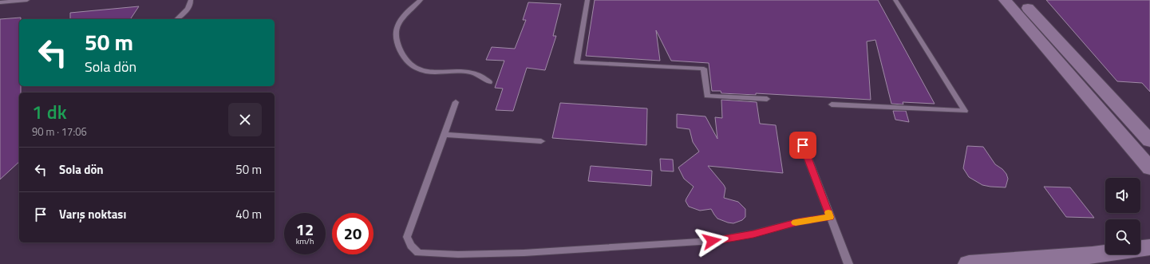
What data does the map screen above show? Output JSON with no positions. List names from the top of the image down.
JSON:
{
  "page": {
    "turn": ["50 m", "Sola dön"],
    "heading": ["1 dk", "90 m · 17:06"],
    "list": [
      {
        "name": "Sola dön",
        "value": "50 m"
      },
      {
        "name": "Varış noktası",
        "value": "40 m"
      }
    ],
    "speed": "12 km/h",
    "limit": "20"
  }
}
